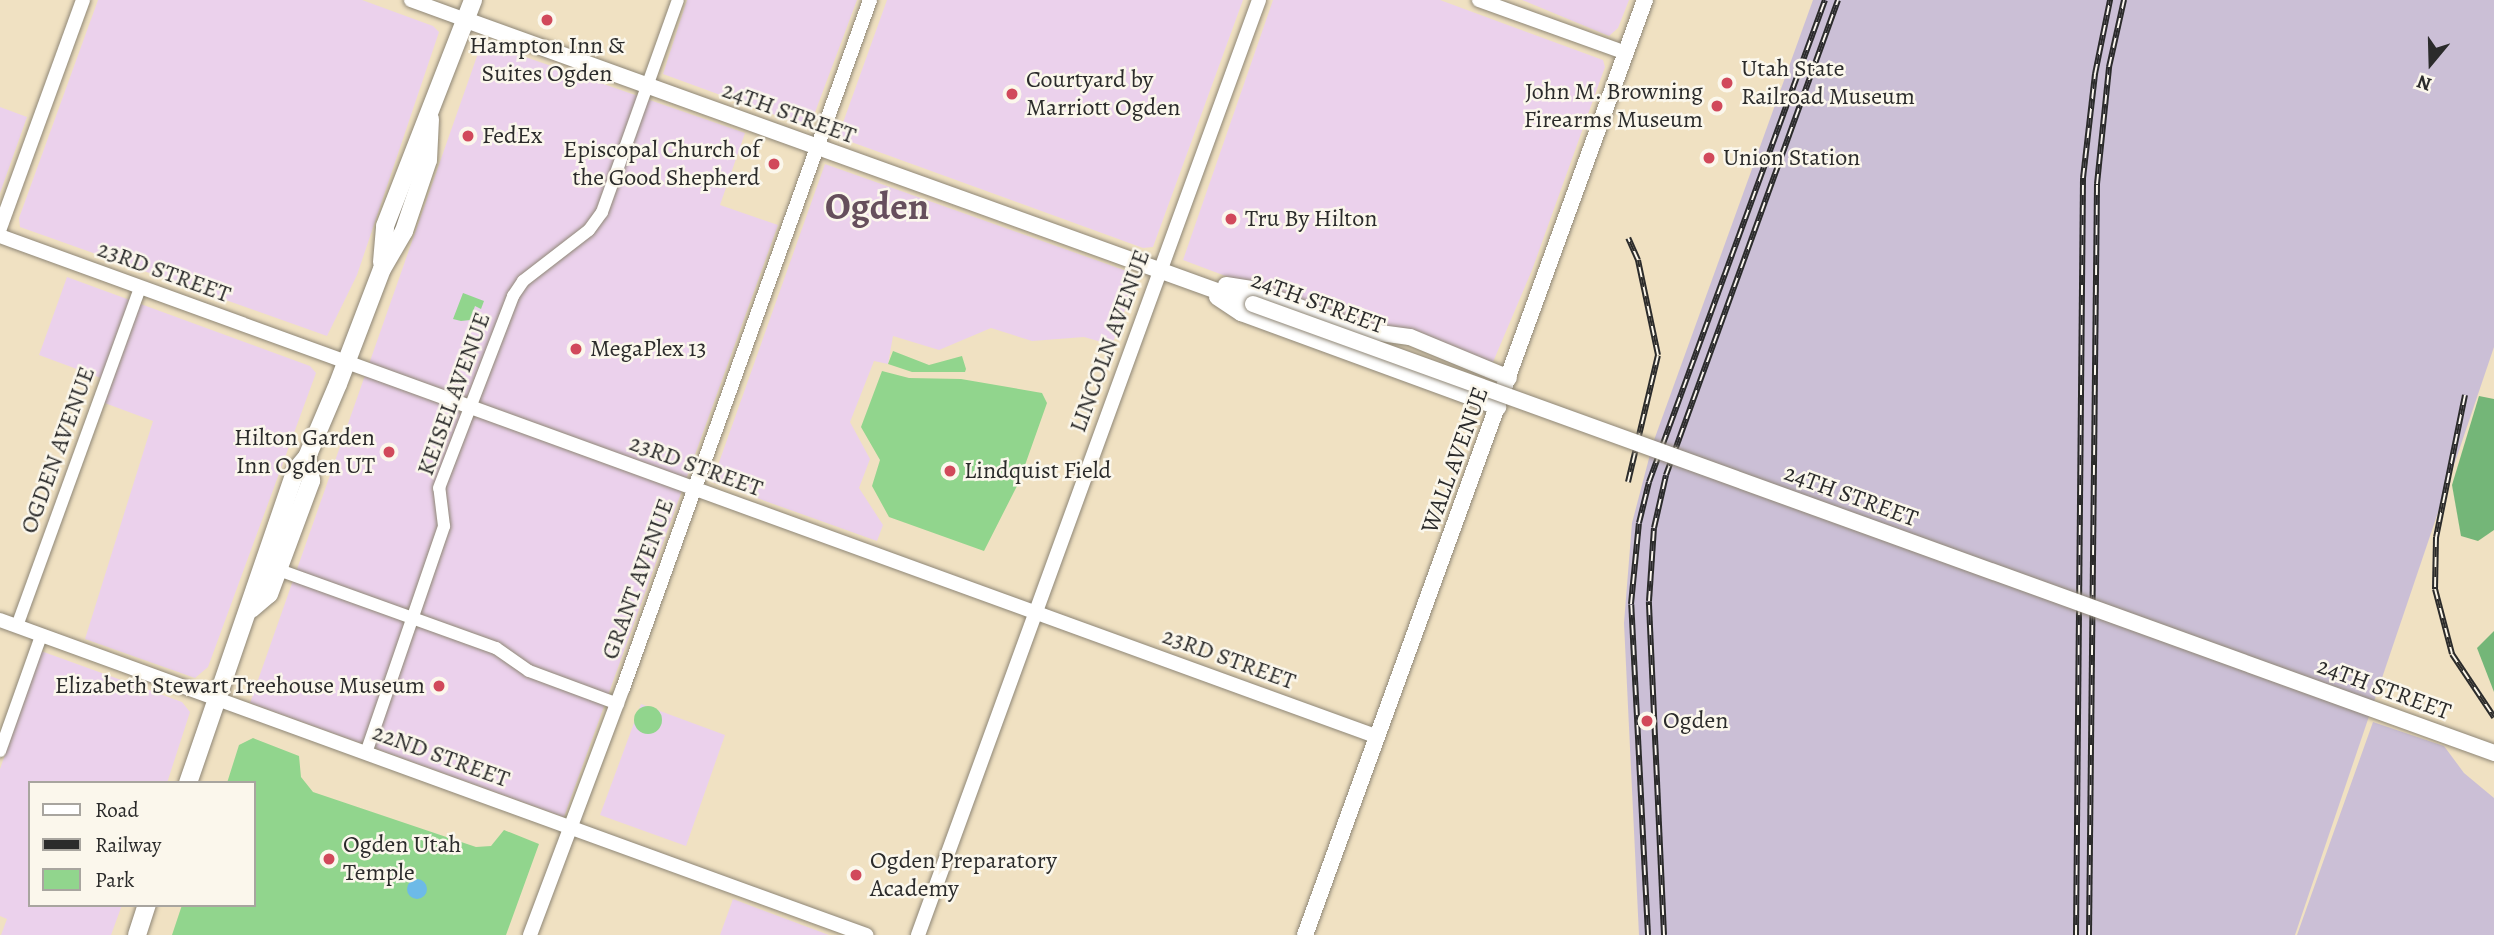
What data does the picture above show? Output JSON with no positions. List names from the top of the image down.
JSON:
{
  "streets": {
    "main road": ["24TH STREET", "WALL AVENUE"],
    "street": [
      "23RD STREET",
      "LINCOLN AVENUE",
      "KEISEL AVENUE",
      "OGDEN AVENUE",
      "GRANT AVENUE",
      "22ND STREET"
    ]
  },
  "crossings": [
    ["24TH STREET", "LINCOLN AVENUE"],
    ["24TH STREET", "KEISEL AVENUE"],
    ["24TH STREET", "WALL AVENUE"],
    ["24TH STREET", "GRANT AVENUE"],
    ["23RD STREET", "LINCOLN AVENUE"],
    ["23RD STREET", "KEISEL AVENUE"],
    ["23RD STREET", "OGDEN AVENUE"],
    ["23RD STREET", "WALL AVENUE"],
    ["23RD STREET", "GRANT AVENUE"],
    ["KEISEL AVENUE", "22ND STREET"],
    ["OGDEN AVENUE", "22ND STREET"],
    ["GRANT AVENUE", "22ND STREET"]
  ],
  "districts": ["Ogden"],
  "places": [
    "Hampton Inn & Suites Ogden",
    "Utah State Railroad Museum",
    "Courtyard by Marriott Ogden",
    "John M. Browning Firearms Museum",
    "FedEx",
    "Union Station",
    "Episcopal Church of the Good Shepherd",
    "Tru By Hilton",
    "MegaPlex 13",
    "Hilton Garden Inn Ogden UT",
    "Lindquist Field",
    "Elizabeth Stewart Treehouse Museum",
    "Ogden",
    "Ogden Utah Temple",
    "Ogden Preparatory Academy"
  ],
  "legend": ["Road", "Railway", "Park"],
  "north": "bottom"
}
